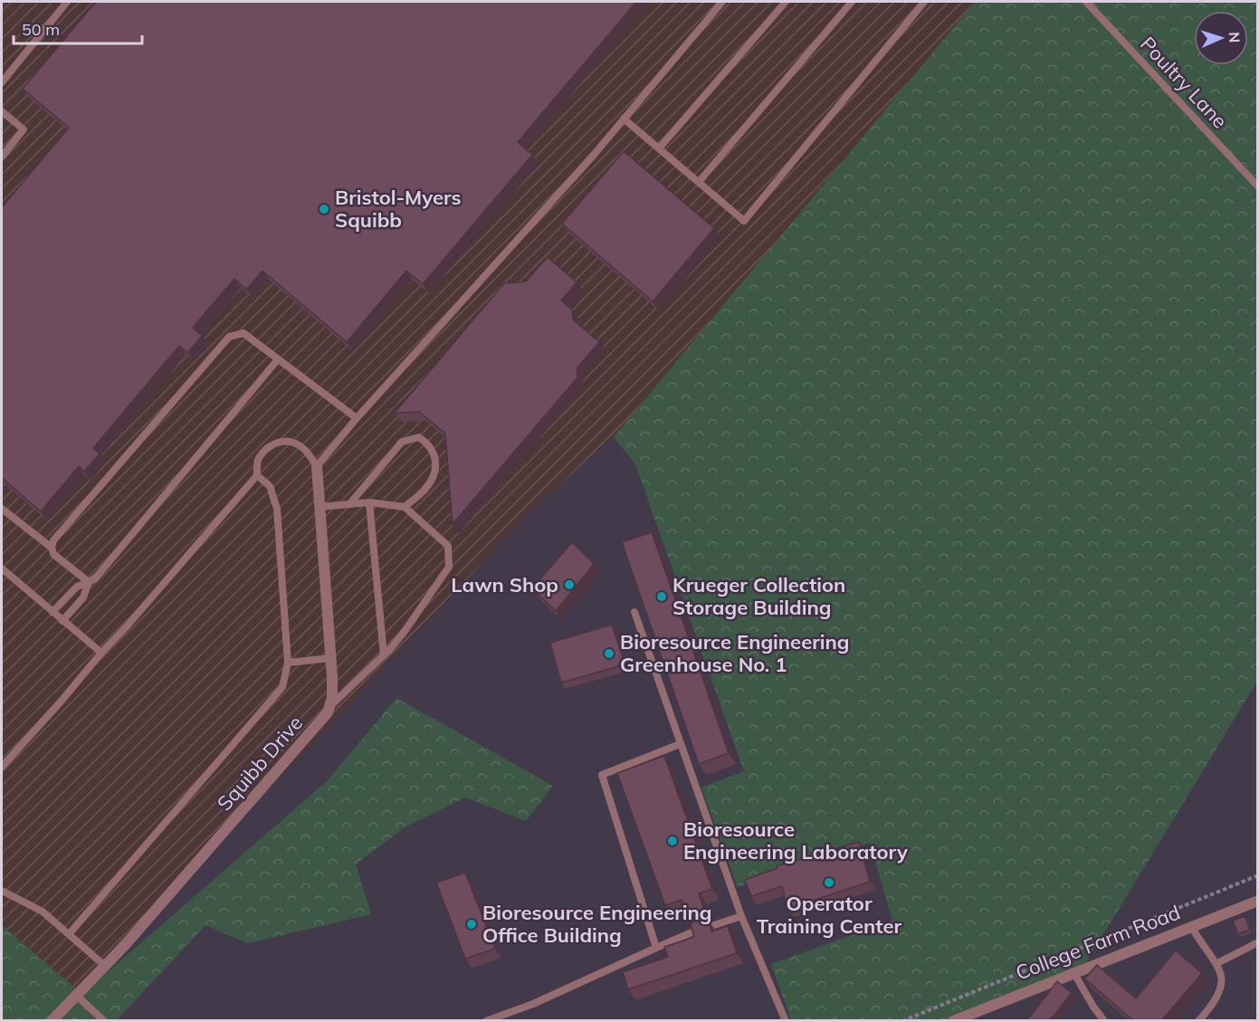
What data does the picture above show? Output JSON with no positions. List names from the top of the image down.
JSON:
{
  "streets": {
    "street": ["Squibb Drive", "College Farm Road"],
    "lane": ["Poultry Lane"]
  },
  "places": [
    "Bristol-Myers Squibb",
    "Lawn Shop",
    "Krueger Collection Storage Building",
    "Bioresource Engineering Greenhouse No. 1",
    "Bioresource Engineering Laboratory",
    "Operator Training Center",
    "Bioresource Engineering Office Building"
  ],
  "scale_bar": "50 m",
  "north": "right"
}
